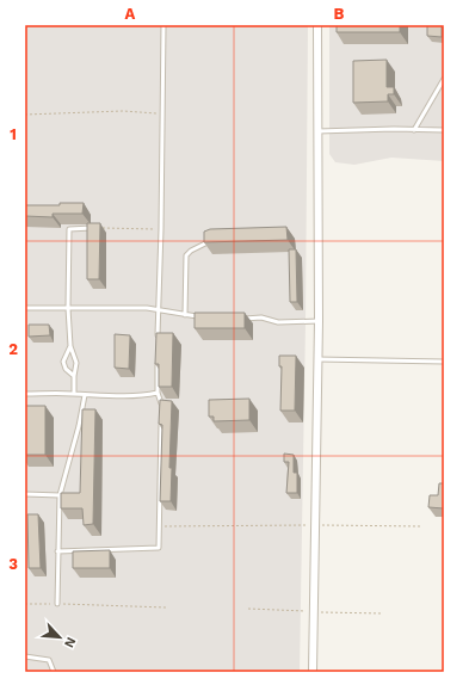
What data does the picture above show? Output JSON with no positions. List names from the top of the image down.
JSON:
{
  "north": "bottom right",
  "grid": {
    "columns": ["A", "B"],
    "rows": ["1", "2", "3"]
  }
}
